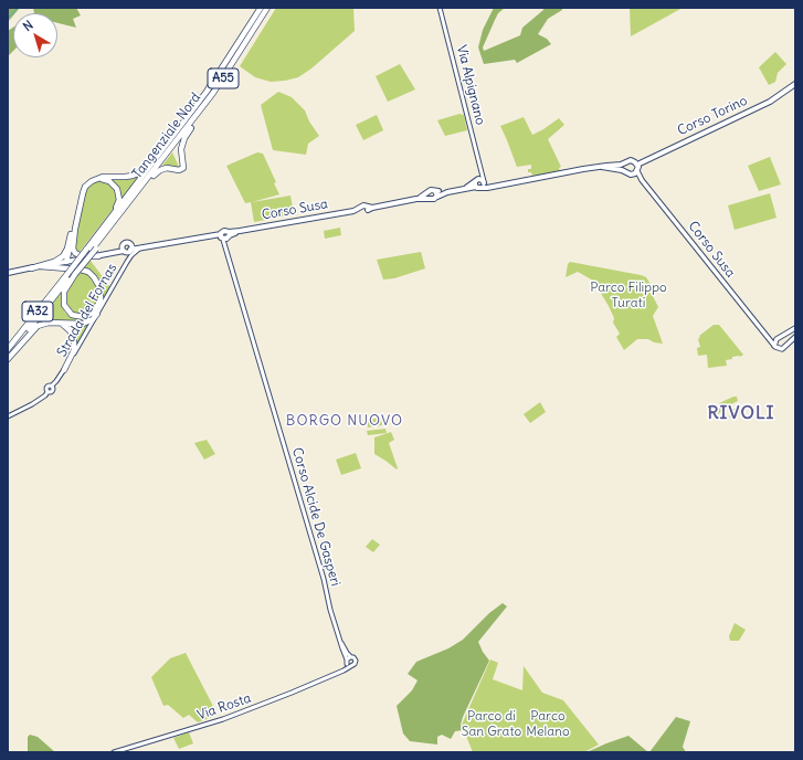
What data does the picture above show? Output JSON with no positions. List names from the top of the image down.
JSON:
{
  "streets": {
    "highway": ["A55", "Tangenziale Nord", "A32"],
    "main road": ["Corso Torino", "Corso Susa"],
    "street": [
      "Via Alpignano",
      "Strada del Fornas",
      "Corso Alcide De Gasperi",
      "Via Rosta"
    ]
  },
  "crossings": [
    ["Corso Torino", "Corso Susa"],
    ["Tangenziale Nord", "A32"],
    ["Corso Susa", "Strada del Fornas"],
    ["Corso Susa", "Corso Alcide De Gasperi"],
    ["Corso Alcide De Gasperi", "Via Rosta"]
  ],
  "districts": ["RIVOLI", "BORGO NUOVO"],
  "parks": ["Parco Filippo Turati", "Parco di San Grato", "Parco Melano"],
  "north": "top left"
}
